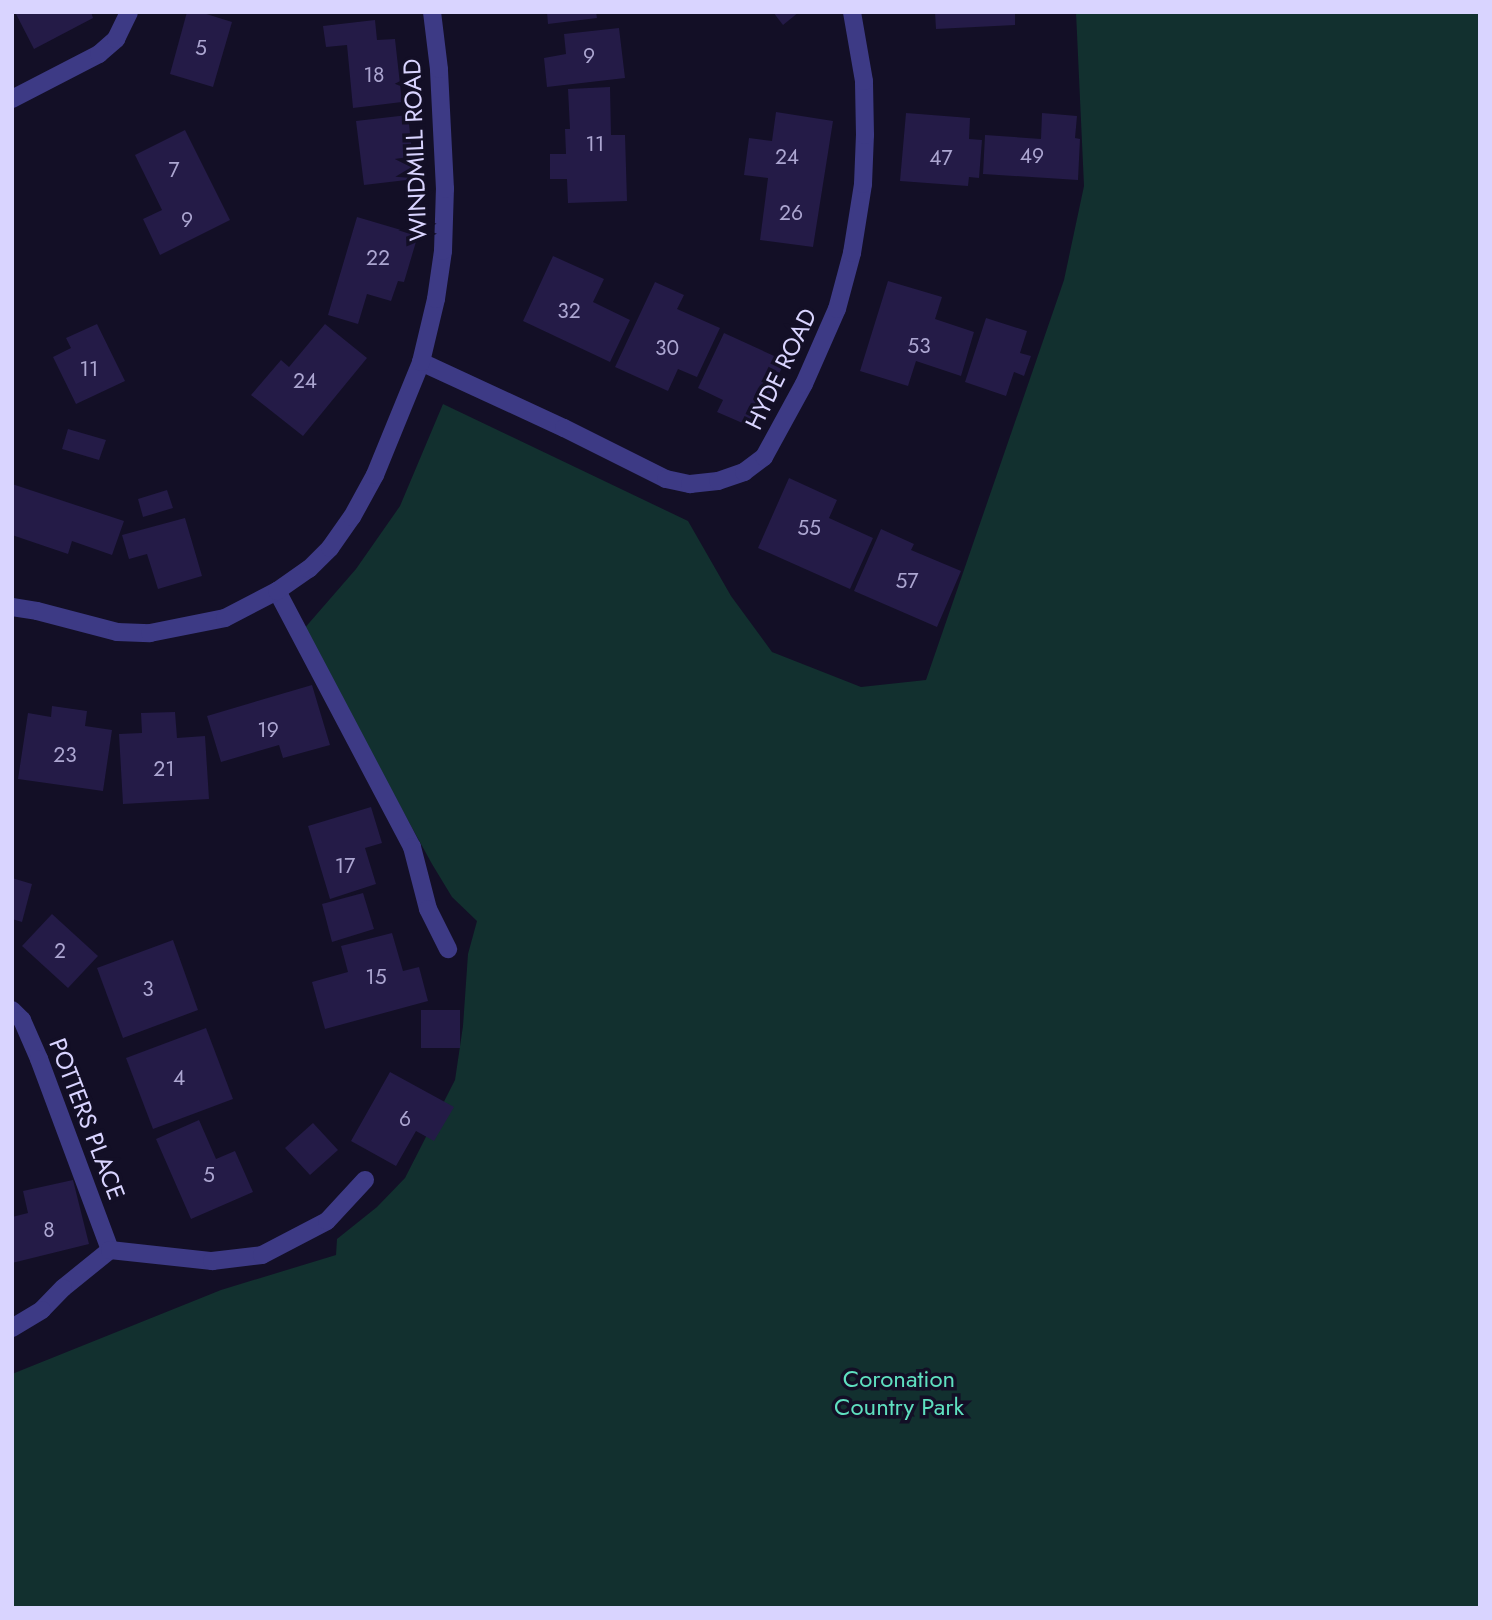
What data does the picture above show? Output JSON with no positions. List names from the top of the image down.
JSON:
{
  "streets": {
    "street": ["WINDMILL ROAD", "HYDE ROAD", "POTTERS PLACE"]
  },
  "crossings": [
    ["WINDMILL ROAD", "HYDE ROAD"]
  ],
  "parks": ["Coronation Country Park"],
  "house_numbers": [
    "5",
    "9",
    "18",
    "11",
    "49",
    "24",
    "47",
    "7",
    "26",
    "9",
    "22",
    "32",
    "53",
    "30",
    "11",
    "24",
    "55",
    "57",
    "19",
    "23",
    "21",
    "17",
    "2",
    "15",
    "3",
    "4",
    "6",
    "5",
    "8"
  ]
}
